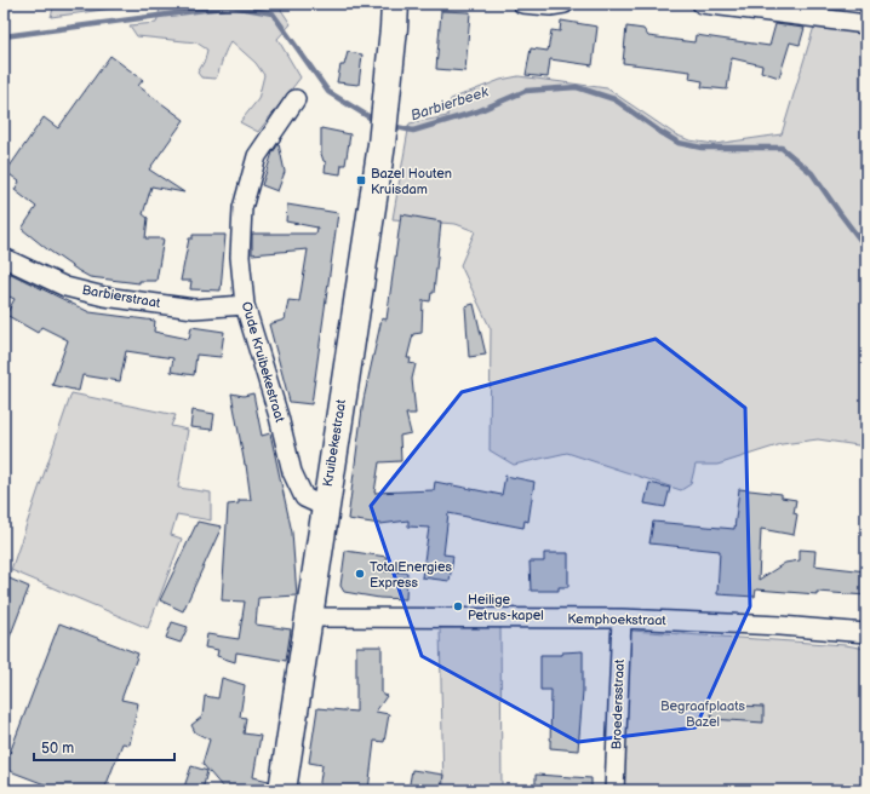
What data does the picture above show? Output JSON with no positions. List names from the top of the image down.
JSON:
{
  "streets": {
    "main road": ["Kruibekestraat"],
    "street": [
      "Barbierstraat",
      "Oude Kruibekestraat",
      "Kemphoekstraat",
      "Broedersstraat"
    ]
  },
  "crossings": [
    ["Barbierstraat", "Oude Kruibekestraat"],
    ["Oude Kruibekestraat", "Kruibekestraat"],
    ["Kruibekestraat", "Kemphoekstraat"],
    ["Kemphoekstraat", "Broedersstraat"]
  ],
  "water": ["Barbierbeek"],
  "parks": ["Begraafplaats Bazel"],
  "places": {
    "transit": ["Bazel Houten Kruisdam"],
    "other": ["TotalEnergies Express", "Heilige Petrus-kapel"]
  },
  "scale_bar": "50 m"
}
